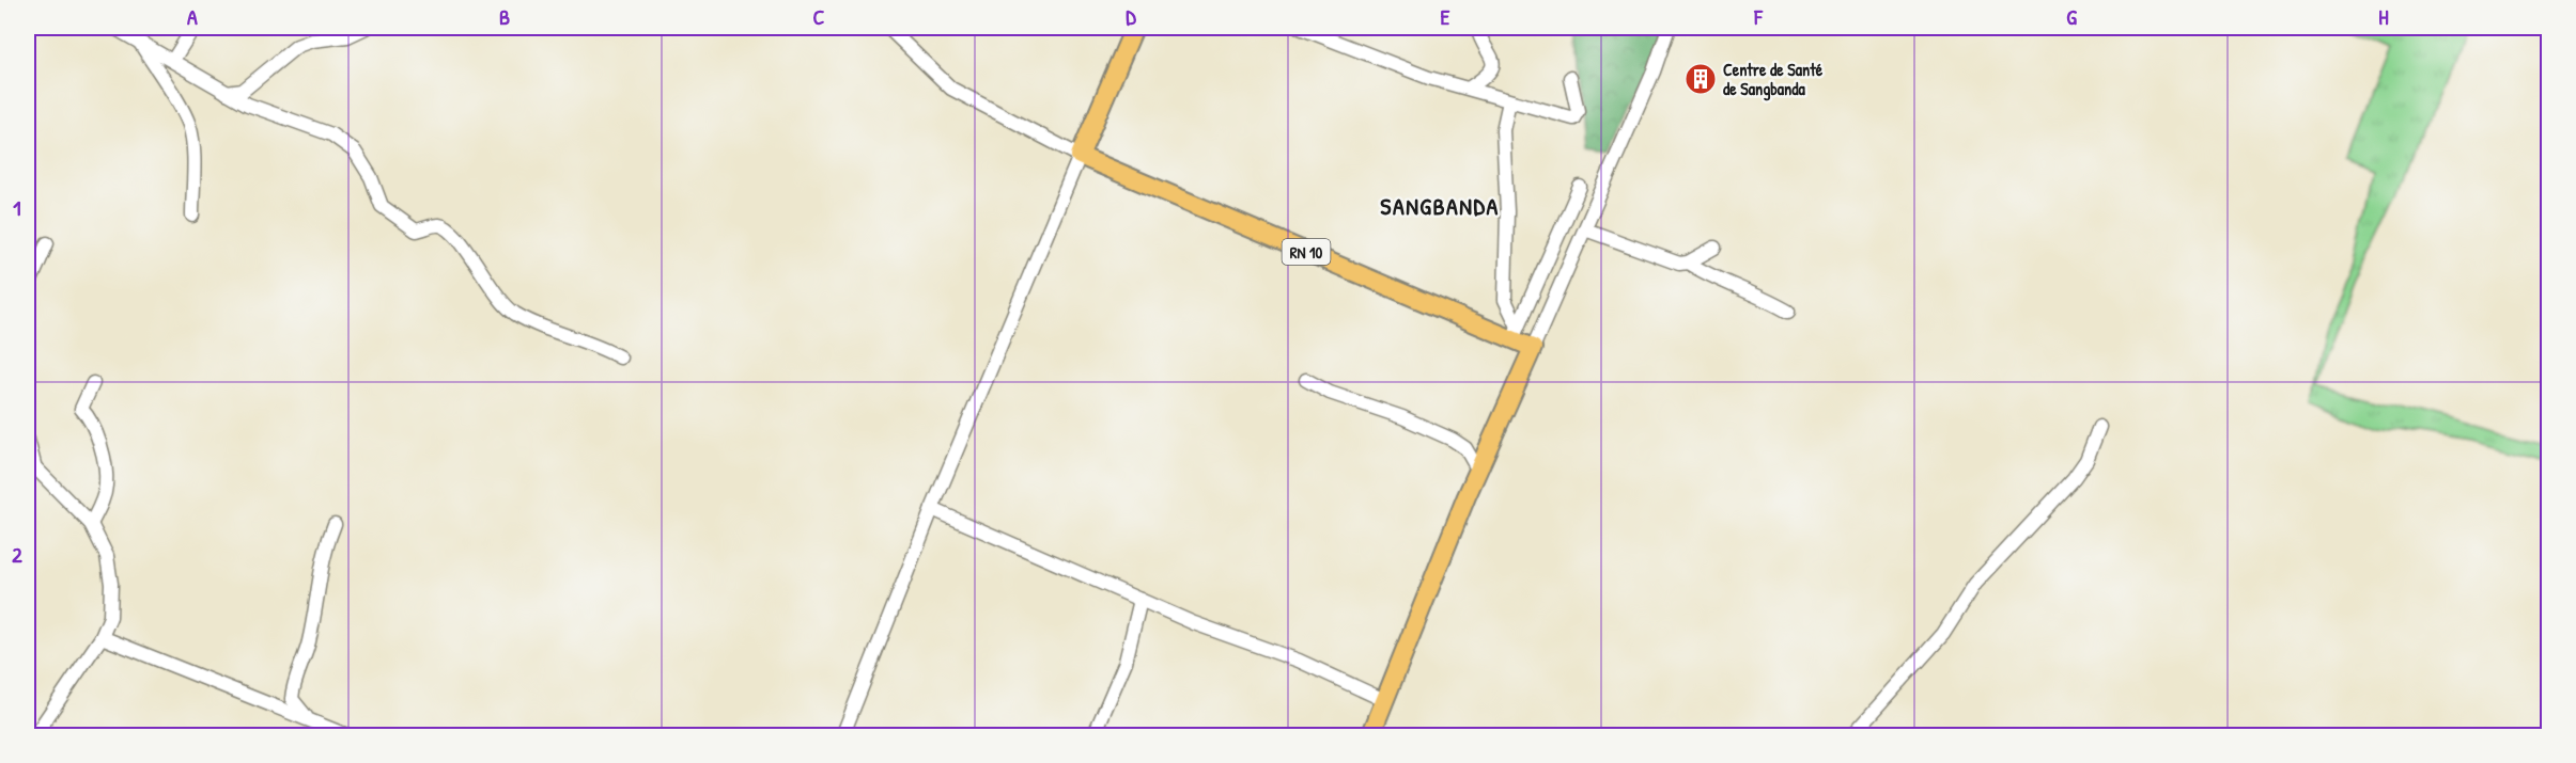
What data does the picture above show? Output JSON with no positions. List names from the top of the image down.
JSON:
{
  "streets": {
    "main road": ["RN 10"]
  },
  "districts": ["SANGBANDA"],
  "places": {
    "building": ["Centre de Santé de Sangbanda"]
  },
  "grid": {
    "columns": [
      "A",
      "B",
      "C",
      "D",
      "E",
      "F",
      "G",
      "H"
    ],
    "rows": ["1", "2"]
  }
}
